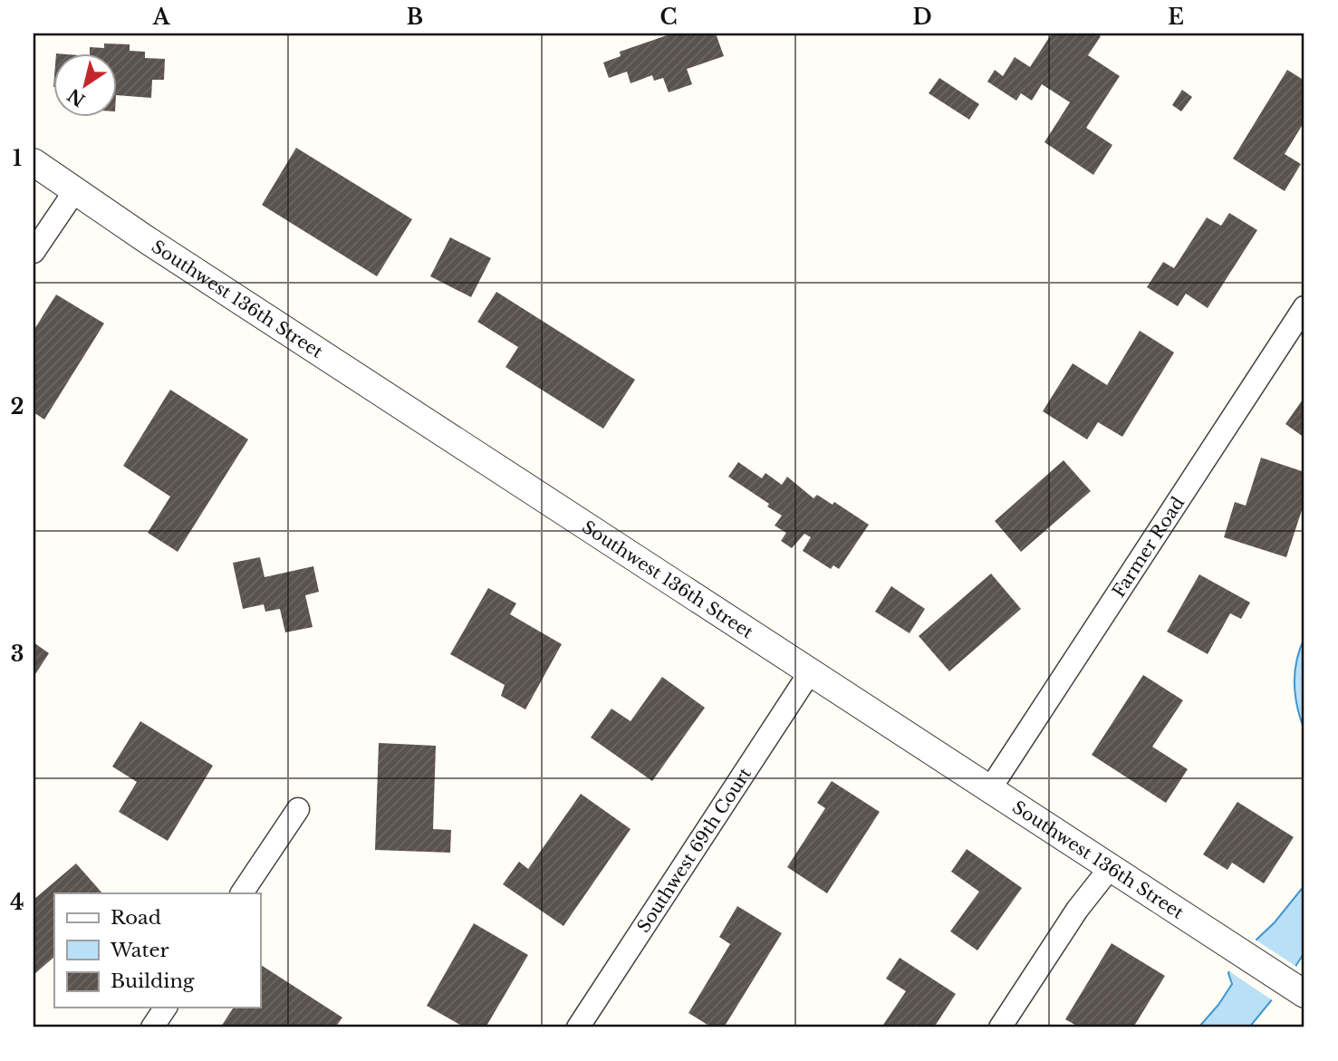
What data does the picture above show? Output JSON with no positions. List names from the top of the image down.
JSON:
{
  "streets": {
    "street": ["Southwest 136th Street", "Farmer Road", "Southwest 69th Court"]
  },
  "crossings": [
    ["Southwest 136th Street", "Farmer Road"],
    ["Southwest 136th Street", "Southwest 69th Court"]
  ],
  "legend": ["Road", "Water", "Building"],
  "north": "bottom left",
  "grid": {
    "columns": [
      "A",
      "B",
      "C",
      "D",
      "E"
    ],
    "rows": [
      "1",
      "2",
      "3",
      "4"
    ]
  }
}
